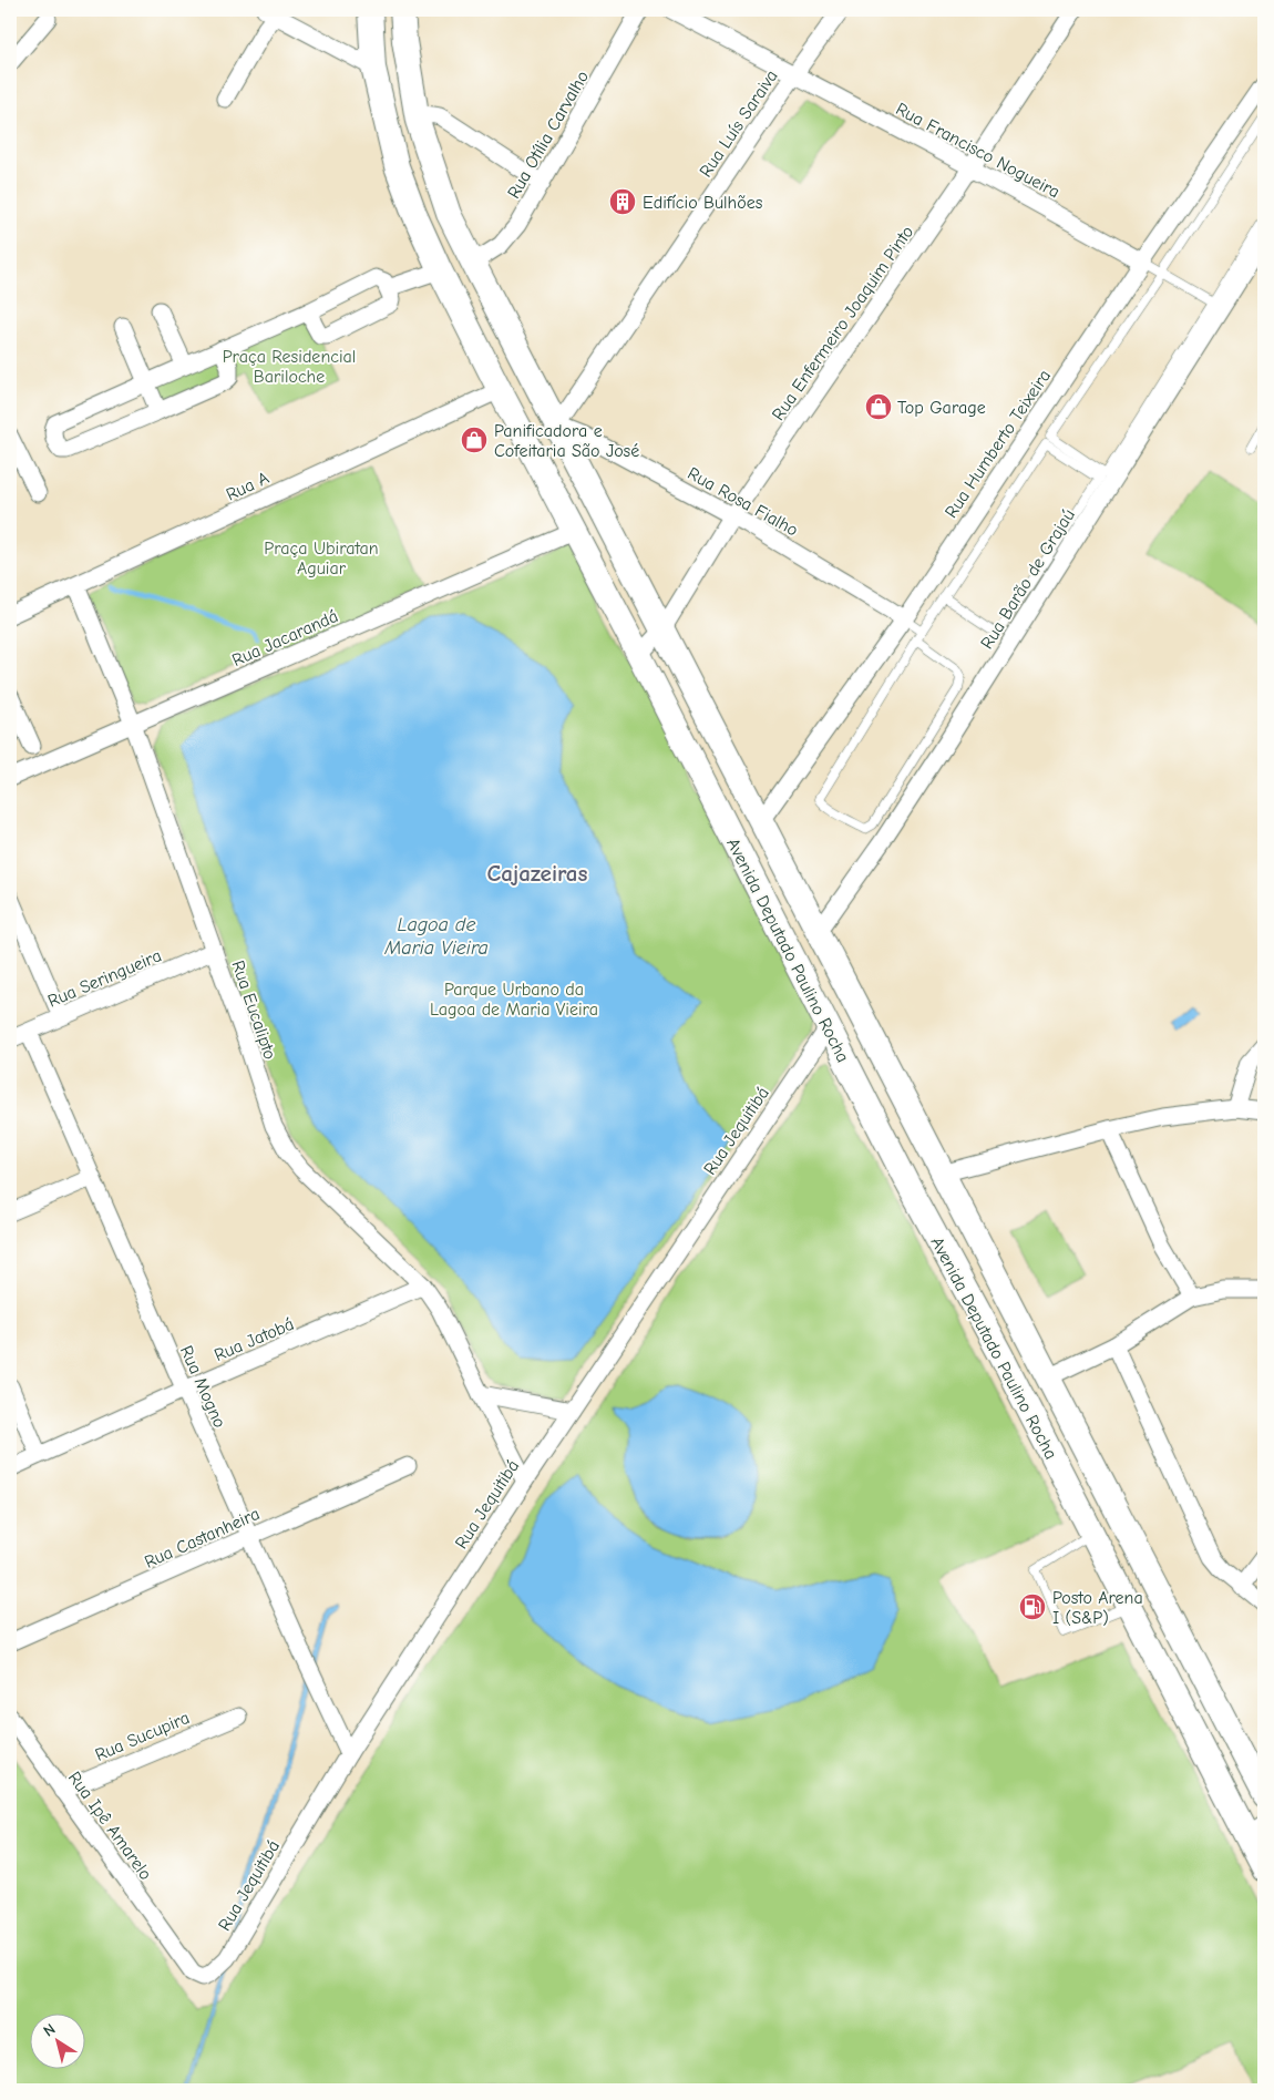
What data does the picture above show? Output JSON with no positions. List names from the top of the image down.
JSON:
{
  "streets": {
    "main road": ["Avenida Deputado Paulino Rocha"],
    "street": [
      "Rua Luís Saraiva",
      "Rua Otília Carvalho",
      "Rua Francisco Nogueira",
      "Rua Enfermeiro Joaquim Pinto",
      "Rua Humberto Teixeira",
      "Rua A",
      "Rua Rosa Fialho",
      "Rua Barão de Grajaú",
      "Rua Jacarandá",
      "Rua Seringueira",
      "Rua Eucalipto",
      "Rua Jequitibá",
      "Rua Jatobá",
      "Rua Mogno",
      "Rua Castanheira",
      "Rua Sucupira",
      "Rua Ipê Amarelo"
    ]
  },
  "crossings": [
    ["Rua Luís Saraiva", "Rua Francisco Nogueira"],
    ["Rua Luís Saraiva", "Rua Rosa Fialho"],
    ["Rua Luís Saraiva", "Avenida Deputado Paulino Rocha"],
    ["Rua Otília Carvalho", "Avenida Deputado Paulino Rocha"],
    ["Rua Francisco Nogueira", "Rua Enfermeiro Joaquim Pinto"],
    ["Rua Francisco Nogueira", "Rua Humberto Teixeira"],
    ["Rua Enfermeiro Joaquim Pinto", "Rua Rosa Fialho"],
    ["Rua Enfermeiro Joaquim Pinto", "Avenida Deputado Paulino Rocha"],
    ["Rua Humberto Teixeira", "Rua Rosa Fialho"],
    ["Rua Humberto Teixeira", "Avenida Deputado Paulino Rocha"],
    ["Rua A", "Avenida Deputado Paulino Rocha"],
    ["Rua A", "Rua Eucalipto"],
    ["Rua Rosa Fialho", "Avenida Deputado Paulino Rocha"],
    ["Rua Barão de Grajaú", "Avenida Deputado Paulino Rocha"],
    ["Rua Jacarandá", "Avenida Deputado Paulino Rocha"],
    ["Rua Jacarandá", "Rua Eucalipto"],
    ["Avenida Deputado Paulino Rocha", "Rua Jequitibá"],
    ["Rua Seringueira", "Rua Eucalipto"],
    ["Rua Seringueira", "Rua Mogno"],
    ["Rua Eucalipto", "Rua Jequitibá"],
    ["Rua Eucalipto", "Rua Jatobá"],
    ["Rua Jequitibá", "Rua Mogno"],
    ["Rua Jequitibá", "Rua Ipê Amarelo"],
    ["Rua Jatobá", "Rua Mogno"],
    ["Rua Mogno", "Rua Castanheira"],
    ["Rua Sucupira", "Rua Ipê Amarelo"]
  ],
  "districts": ["Cajazeiras"],
  "water": ["Lagoa de Maria Vieira"],
  "parks": ["Praça Residencial Bariloche", "Praça Ubiratan Aguiar", "Parque Urbano da Lagoa de Maria Vieira"],
  "places": {
    "building": ["Edifício Bulhões"],
    "shop": ["Top Garage", "Panificadora e Cofeitaria São José"],
    "fuel station": ["Posto Arena I (S&P)"]
  },
  "north": "top left"
}
